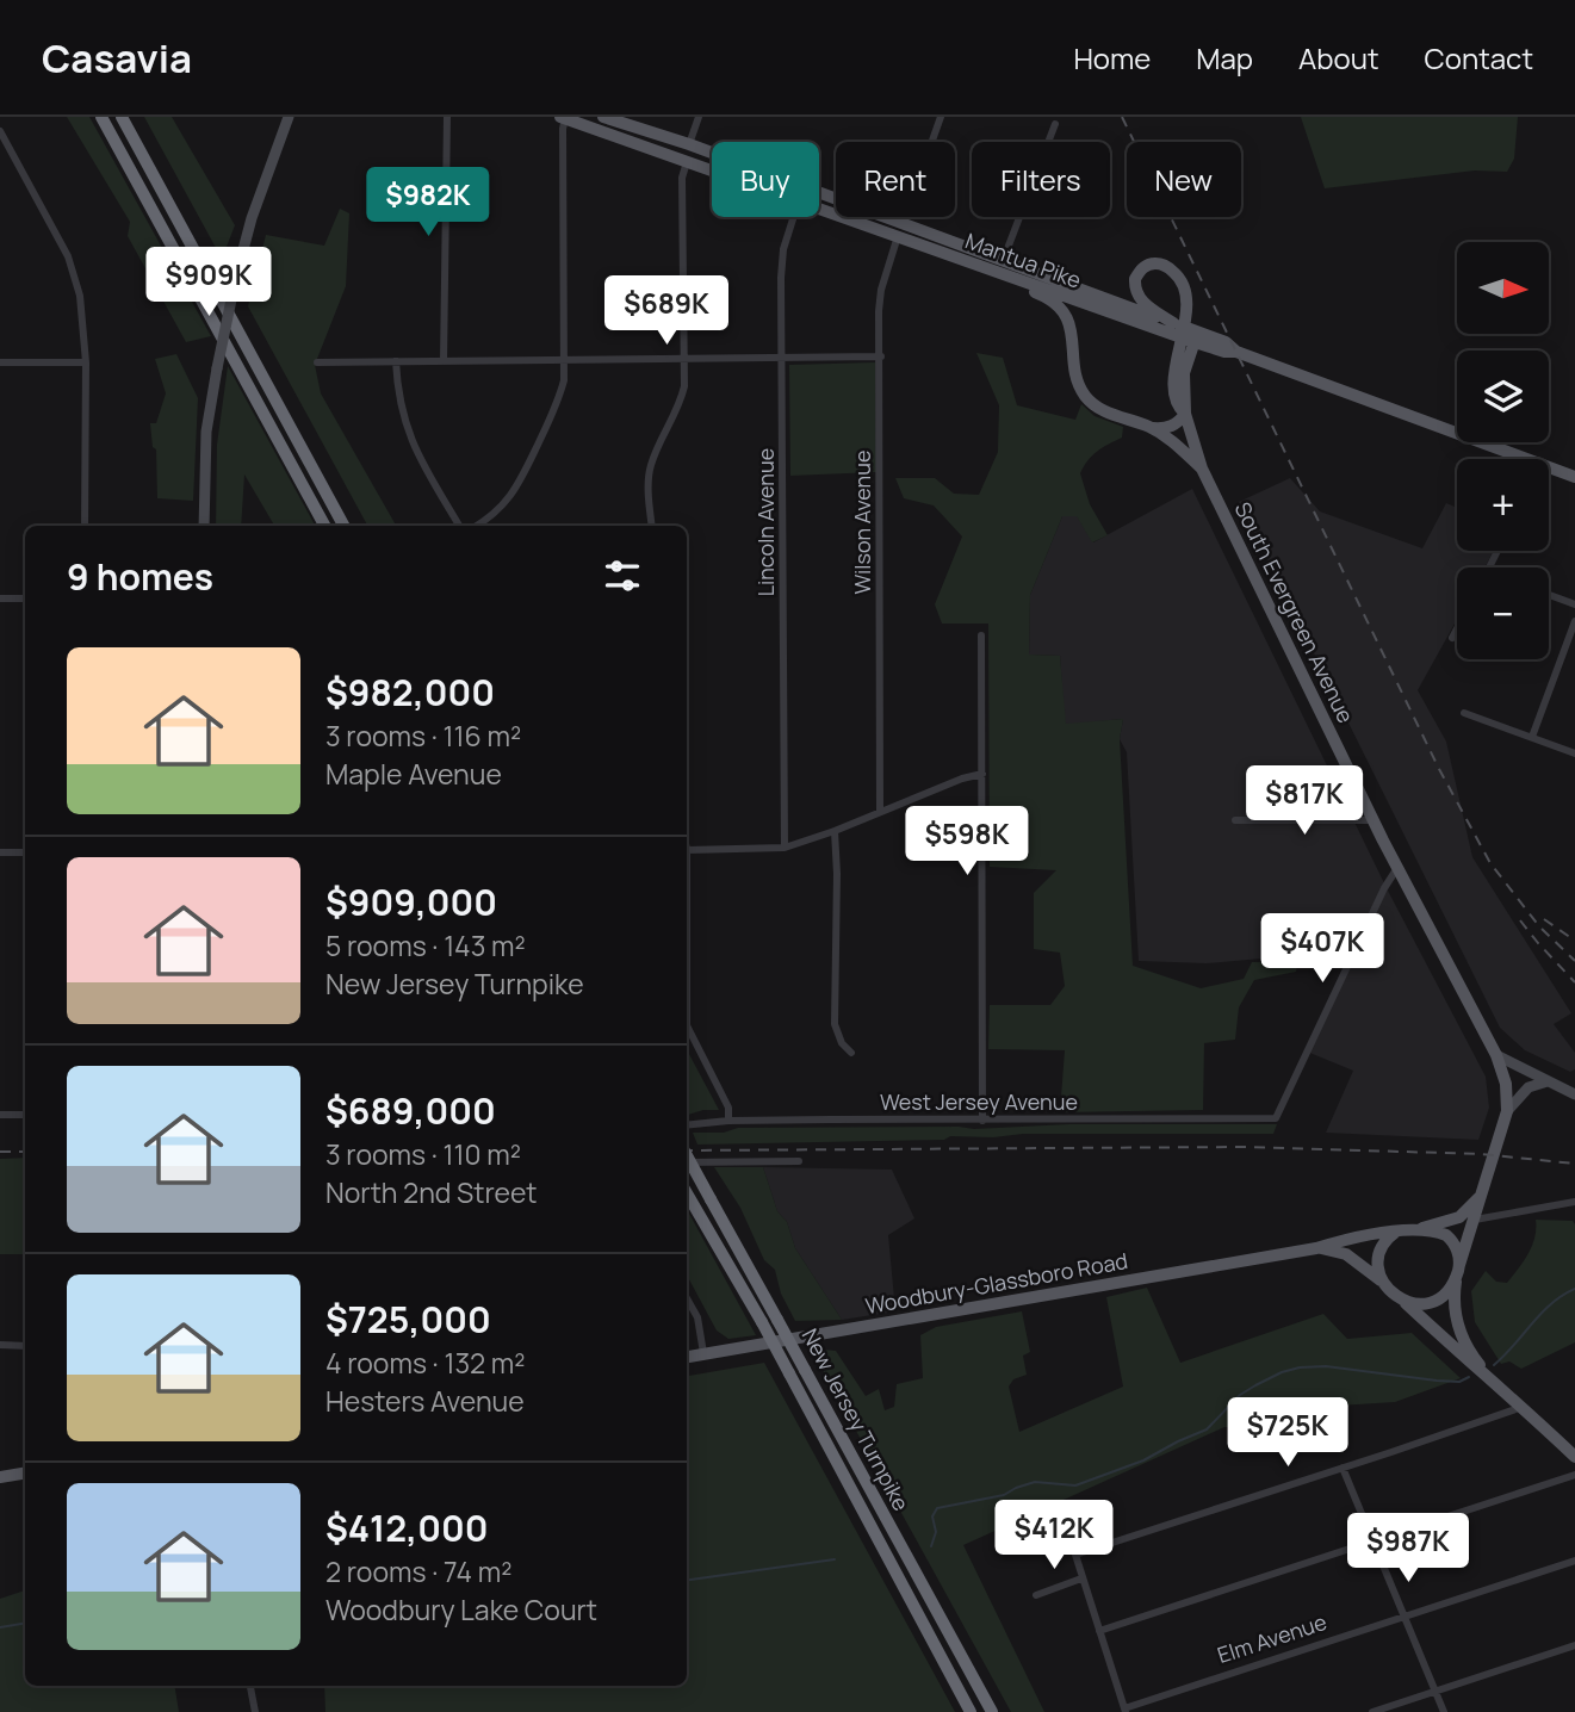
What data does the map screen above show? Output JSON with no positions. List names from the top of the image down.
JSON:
{
  "streets": {
    "highway": ["New Jersey Turnpike"],
    "main road": ["Mantua Pike", "South Evergreen Avenue", "Woodbury-Glassboro Road"],
    "street": [
      "Lincoln Avenue",
      "Wilson Avenue",
      "West Jersey Avenue",
      "Elm Avenue"
    ]
  },
  "crossings": [
    ["Mantua Pike", "Wilson Avenue"],
    ["Mantua Pike", "South Evergreen Avenue"],
    ["South Evergreen Avenue", "West Jersey Avenue"],
    ["South Evergreen Avenue", "Woodbury-Glassboro Road"]
  ],
  "north": "right",
  "page": {
    "header": "Casavia",
    "nav": [
      "Home",
      "Map",
      "About",
      "Contact"
    ],
    "chip": [
      "Buy",
      "Rent",
      "Filters",
      "New"
    ],
    "price": [
      "$982K",
      "$909K",
      "$689K",
      "$817K",
      "$598K",
      "$407K",
      "$725K",
      "$412K",
      "$987K"
    ],
    "map_buttons": ["+", "−"],
    "heading": "9 homes",
    "list": [
      {
        "name": "$982,000",
        "note": "3 rooms · 116 m² · Maple Avenue"
      },
      {
        "name": "$909,000",
        "note": "5 rooms · 143 m² · New Jersey Turnpike"
      },
      {
        "name": "$689,000",
        "note": "3 rooms · 110 m² · North 2nd Street"
      },
      {
        "name": "$725,000",
        "note": "4 rooms · 132 m² · Hesters Avenue"
      },
      {
        "name": "$412,000",
        "note": "2 rooms · 74 m² · Woodbury Lake Court"
      }
    ]
  }
}
